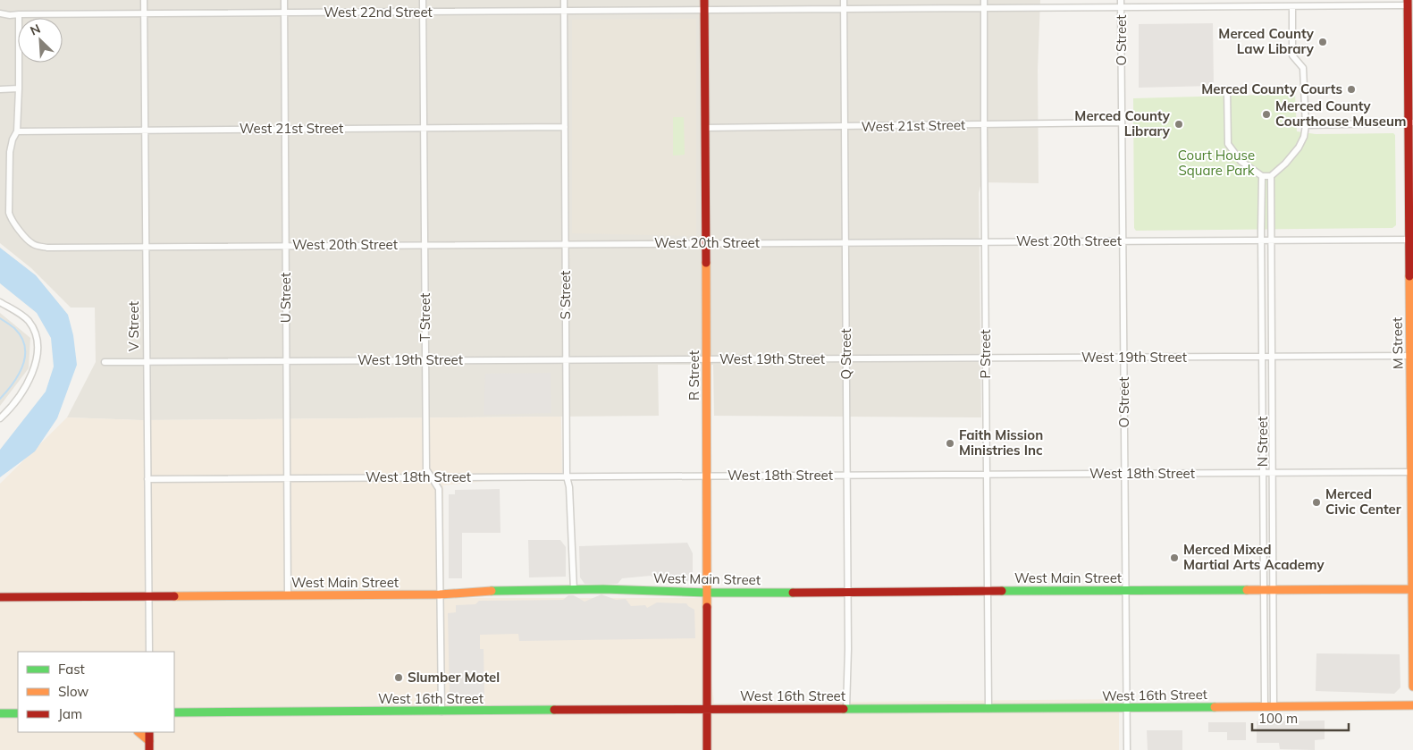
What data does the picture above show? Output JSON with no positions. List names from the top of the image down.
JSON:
{
  "streets": {
    "street": [
      "West 22nd Street",
      "O Street",
      "West 21st Street",
      "West 20th Street",
      "S Street",
      "U Street",
      "T Street",
      "V Street",
      "M Street",
      "Q Street",
      "P Street",
      "West 19th Street",
      "R Street",
      "N Street",
      "West 18th Street",
      "West Main Street",
      "West 16th Street"
    ]
  },
  "crossings": [
    ["West 22nd Street", "O Street"],
    ["West 22nd Street", "S Street"],
    ["West 22nd Street", "U Street"],
    ["West 22nd Street", "T Street"],
    ["West 22nd Street", "V Street"],
    ["West 22nd Street", "M Street"],
    ["West 22nd Street", "Q Street"],
    ["West 22nd Street", "P Street"],
    ["West 22nd Street", "R Street"],
    ["O Street", "West 21st Street"],
    ["O Street", "West 20th Street"],
    ["O Street", "West 19th Street"],
    ["O Street", "West 18th Street"],
    ["O Street", "West Main Street"],
    ["O Street", "West 16th Street"],
    ["West 21st Street", "West 20th Street"],
    ["West 21st Street", "S Street"],
    ["West 21st Street", "U Street"],
    ["West 21st Street", "T Street"],
    ["West 21st Street", "V Street"],
    ["West 21st Street", "Q Street"],
    ["West 21st Street", "P Street"],
    ["West 21st Street", "R Street"],
    ["West 20th Street", "S Street"],
    ["West 20th Street", "U Street"],
    ["West 20th Street", "T Street"],
    ["West 20th Street", "V Street"],
    ["West 20th Street", "M Street"],
    ["West 20th Street", "Q Street"],
    ["West 20th Street", "P Street"],
    ["West 20th Street", "R Street"],
    ["West 20th Street", "N Street"],
    ["S Street", "West 19th Street"],
    ["S Street", "West 18th Street"],
    ["S Street", "West Main Street"],
    ["U Street", "West 19th Street"],
    ["U Street", "West 18th Street"],
    ["U Street", "West Main Street"],
    ["T Street", "West 19th Street"],
    ["T Street", "West 18th Street"],
    ["T Street", "West Main Street"],
    ["T Street", "West 16th Street"],
    ["V Street", "West 19th Street"],
    ["V Street", "West 18th Street"],
    ["V Street", "West Main Street"],
    ["M Street", "West 19th Street"],
    ["M Street", "West 18th Street"],
    ["M Street", "West Main Street"],
    ["Q Street", "West 19th Street"],
    ["Q Street", "West 18th Street"],
    ["Q Street", "West Main Street"],
    ["Q Street", "West 16th Street"],
    ["P Street", "West 19th Street"],
    ["P Street", "West 18th Street"],
    ["P Street", "West Main Street"],
    ["P Street", "West 16th Street"],
    ["West 19th Street", "R Street"],
    ["West 19th Street", "N Street"],
    ["R Street", "West 18th Street"],
    ["R Street", "West Main Street"],
    ["R Street", "West 16th Street"],
    ["N Street", "West 18th Street"],
    ["N Street", "West Main Street"],
    ["N Street", "West 16th Street"]
  ],
  "parks": ["Court House Square Park"],
  "places": [
    "Merced County Law Library",
    "Merced County Courts",
    "Merced County Courthouse Museum",
    "Merced County Library",
    "Faith Mission Ministries Inc",
    "Merced Civic Center",
    "Merced Mixed Martial Arts Academy",
    "Slumber Motel"
  ],
  "legend": ["Fast", "Slow", "Jam"],
  "scale_bar": "100 m",
  "north": "top left"
}
